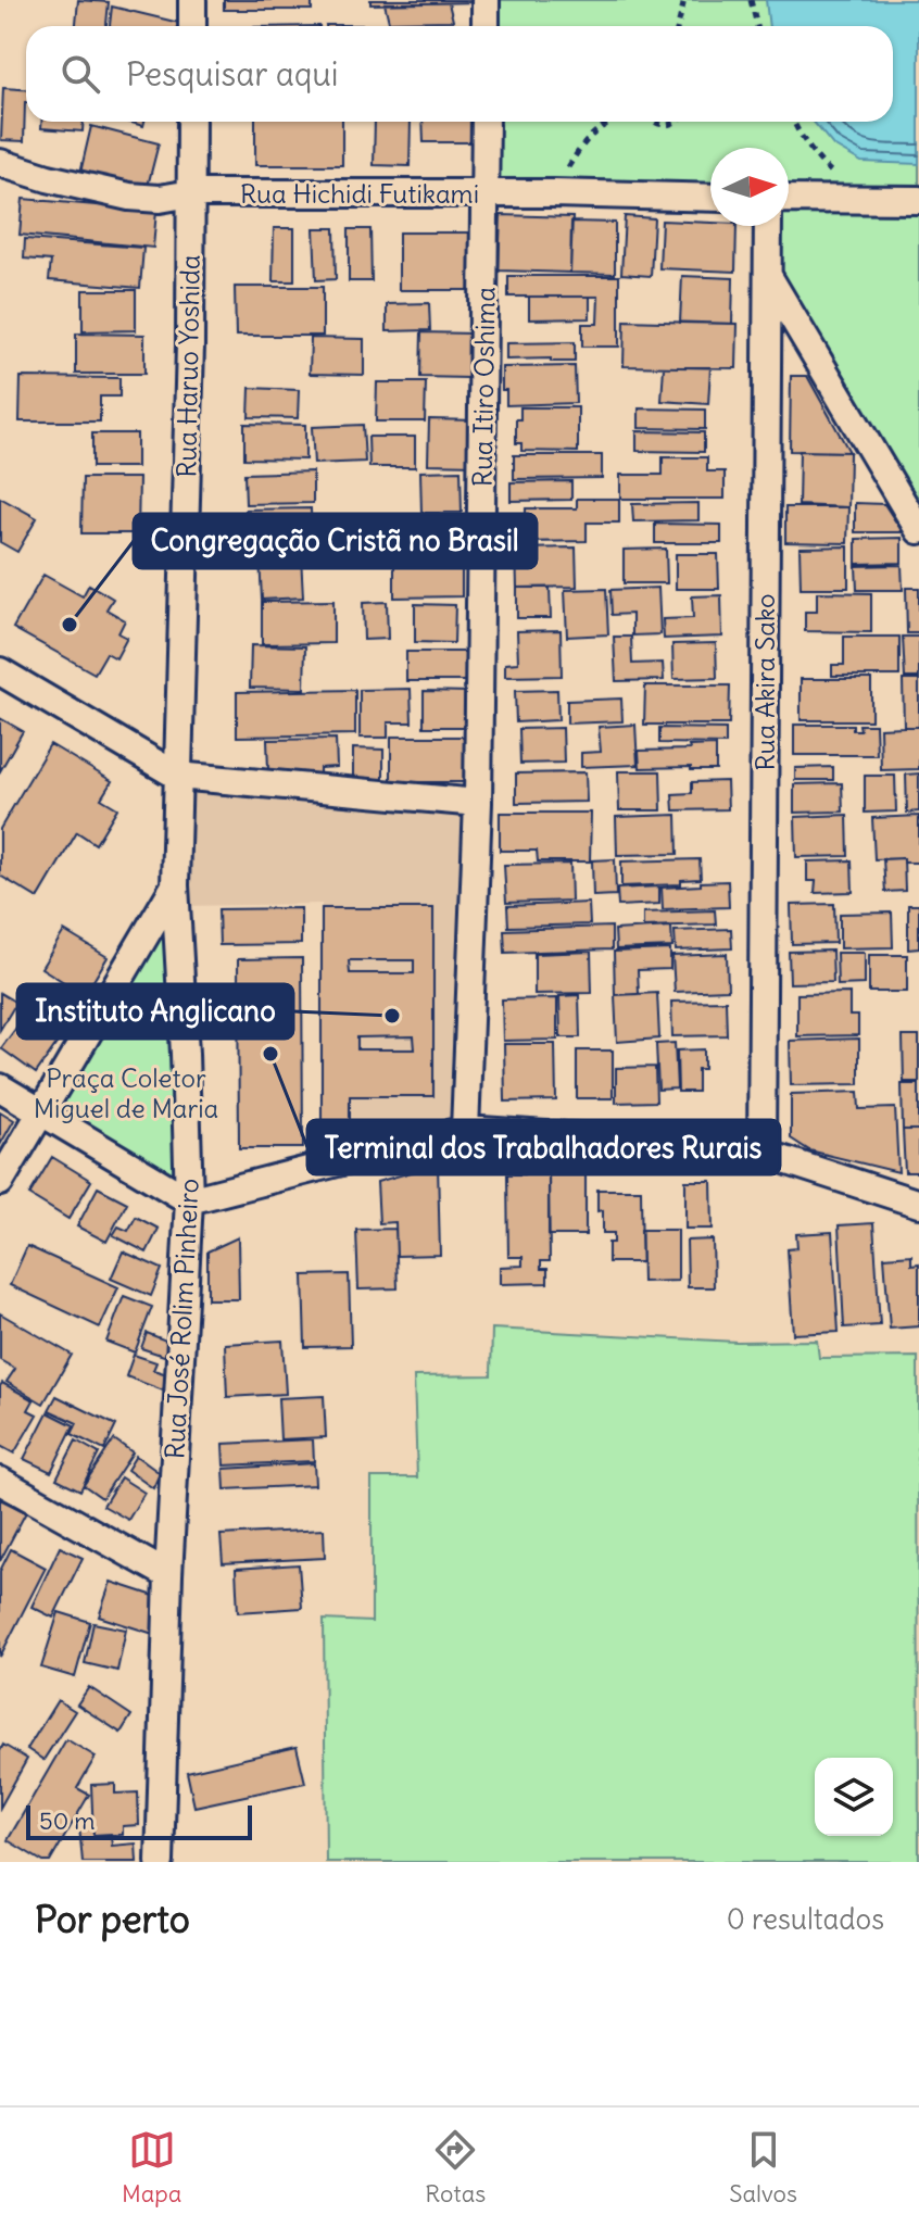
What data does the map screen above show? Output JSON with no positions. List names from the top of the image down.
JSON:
{
  "streets": {
    "street": [
      "Rua Hichidi Futikami",
      "Rua Haruo Yoshida",
      "Rua Itiro Oshima",
      "Rua Akira Sako",
      "Rua José Rolim Pinheiro"
    ]
  },
  "crossings": [
    ["Rua Hichidi Futikami", "Rua Haruo Yoshida"],
    ["Rua Hichidi Futikami", "Rua Itiro Oshima"],
    ["Rua Haruo Yoshida", "Rua José Rolim Pinheiro"]
  ],
  "parks": ["Praça Coletor Miguel de Maria"],
  "places": ["Congregação Cristã no Brasil", "Instituto Anglicano", "Terminal dos Trabalhadores Rurais"],
  "scale_bar": "50 m",
  "north": "right",
  "page": {
    "search": "Pesquisar aqui",
    "scale": "50 m",
    "heading": ["Por perto", "0 resultados"],
    "nav": ["Mapa", "Rotas", "Salvos"]
  }
}
